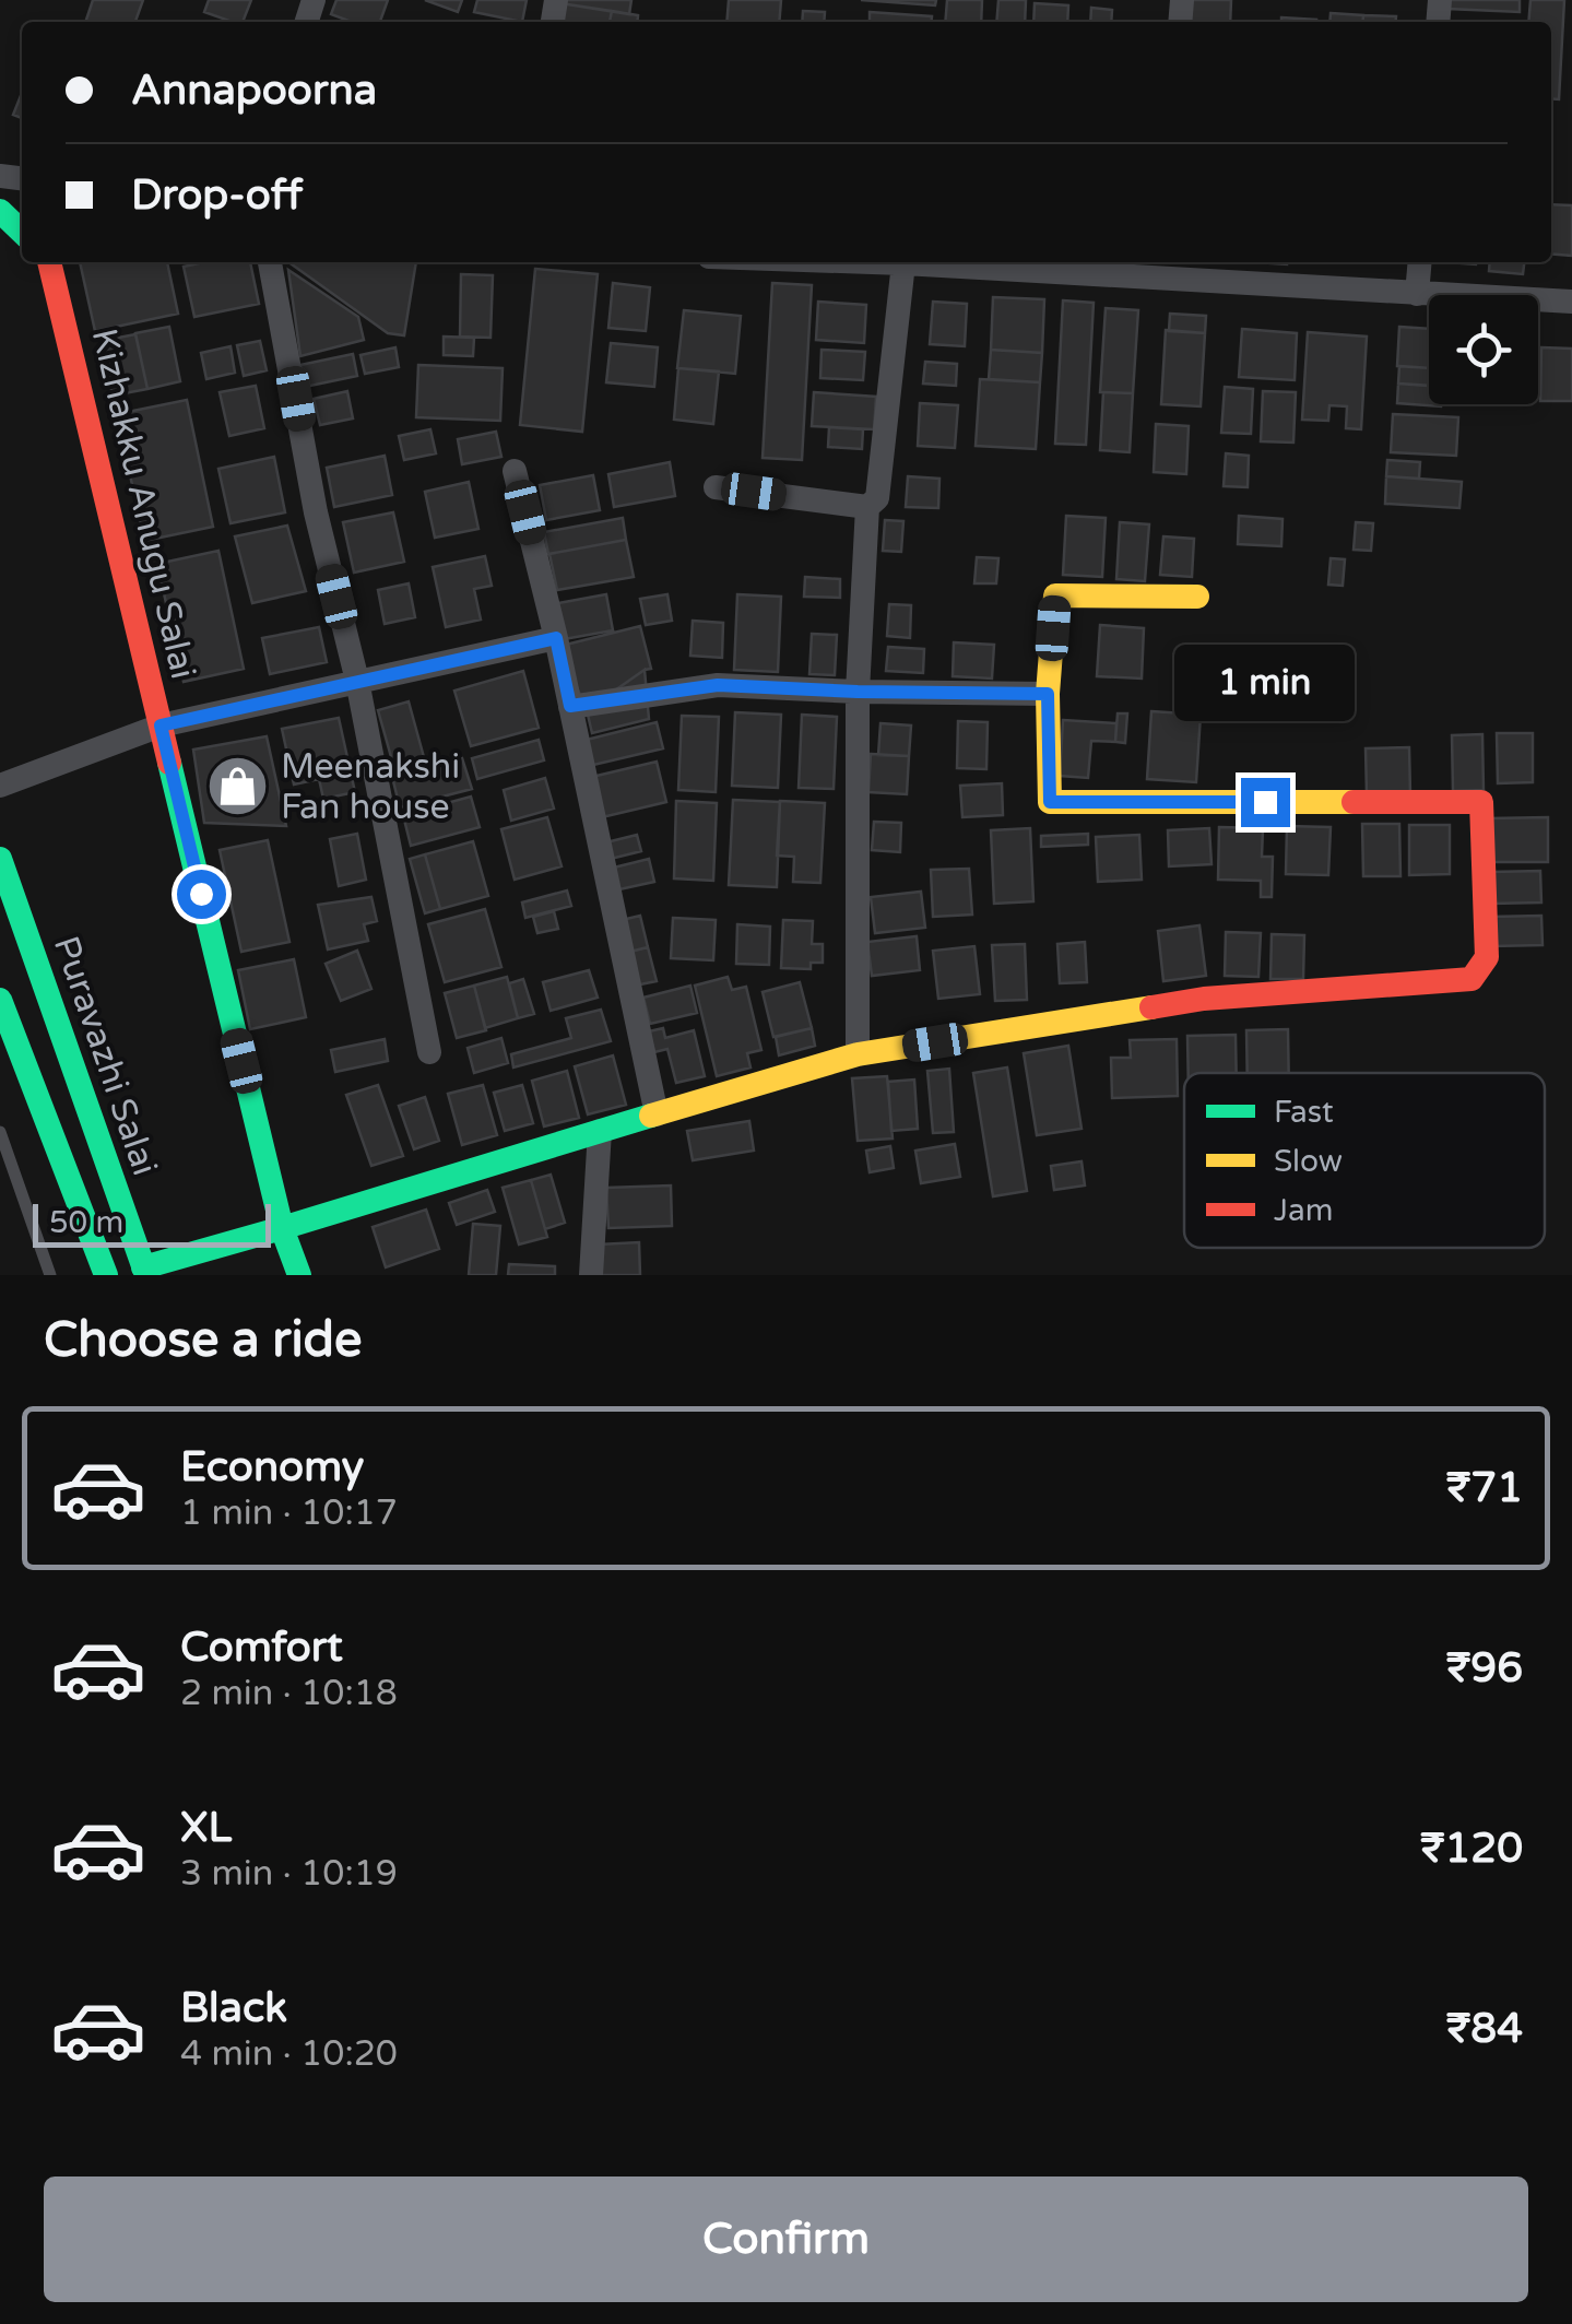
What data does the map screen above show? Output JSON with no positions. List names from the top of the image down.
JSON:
{
  "streets": {
    "street": ["Kizhakku Anugu Salai", "Puravazhi Salai"]
  },
  "places": {
    "shop": ["Meenakshi Fan house"]
  },
  "legend": ["Fast", "Slow", "Jam"],
  "scale_bar": "50 m",
  "page": {
    "banner": ["Annapoorna", "Drop-off"],
    "bubble": "1 min",
    "scale": "50 m",
    "heading": "Choose a ride",
    "list": [
      {
        "name": "Economy",
        "note": "1 min · 10:17",
        "value": "₹71"
      },
      {
        "name": "Comfort",
        "note": "2 min · 10:18",
        "value": "₹96"
      },
      {
        "name": "XL",
        "note": "3 min · 10:19",
        "value": "₹120"
      },
      {
        "name": "Black",
        "note": "4 min · 10:20",
        "value": "₹84"
      }
    ],
    "buttons": "Confirm"
  }
}
